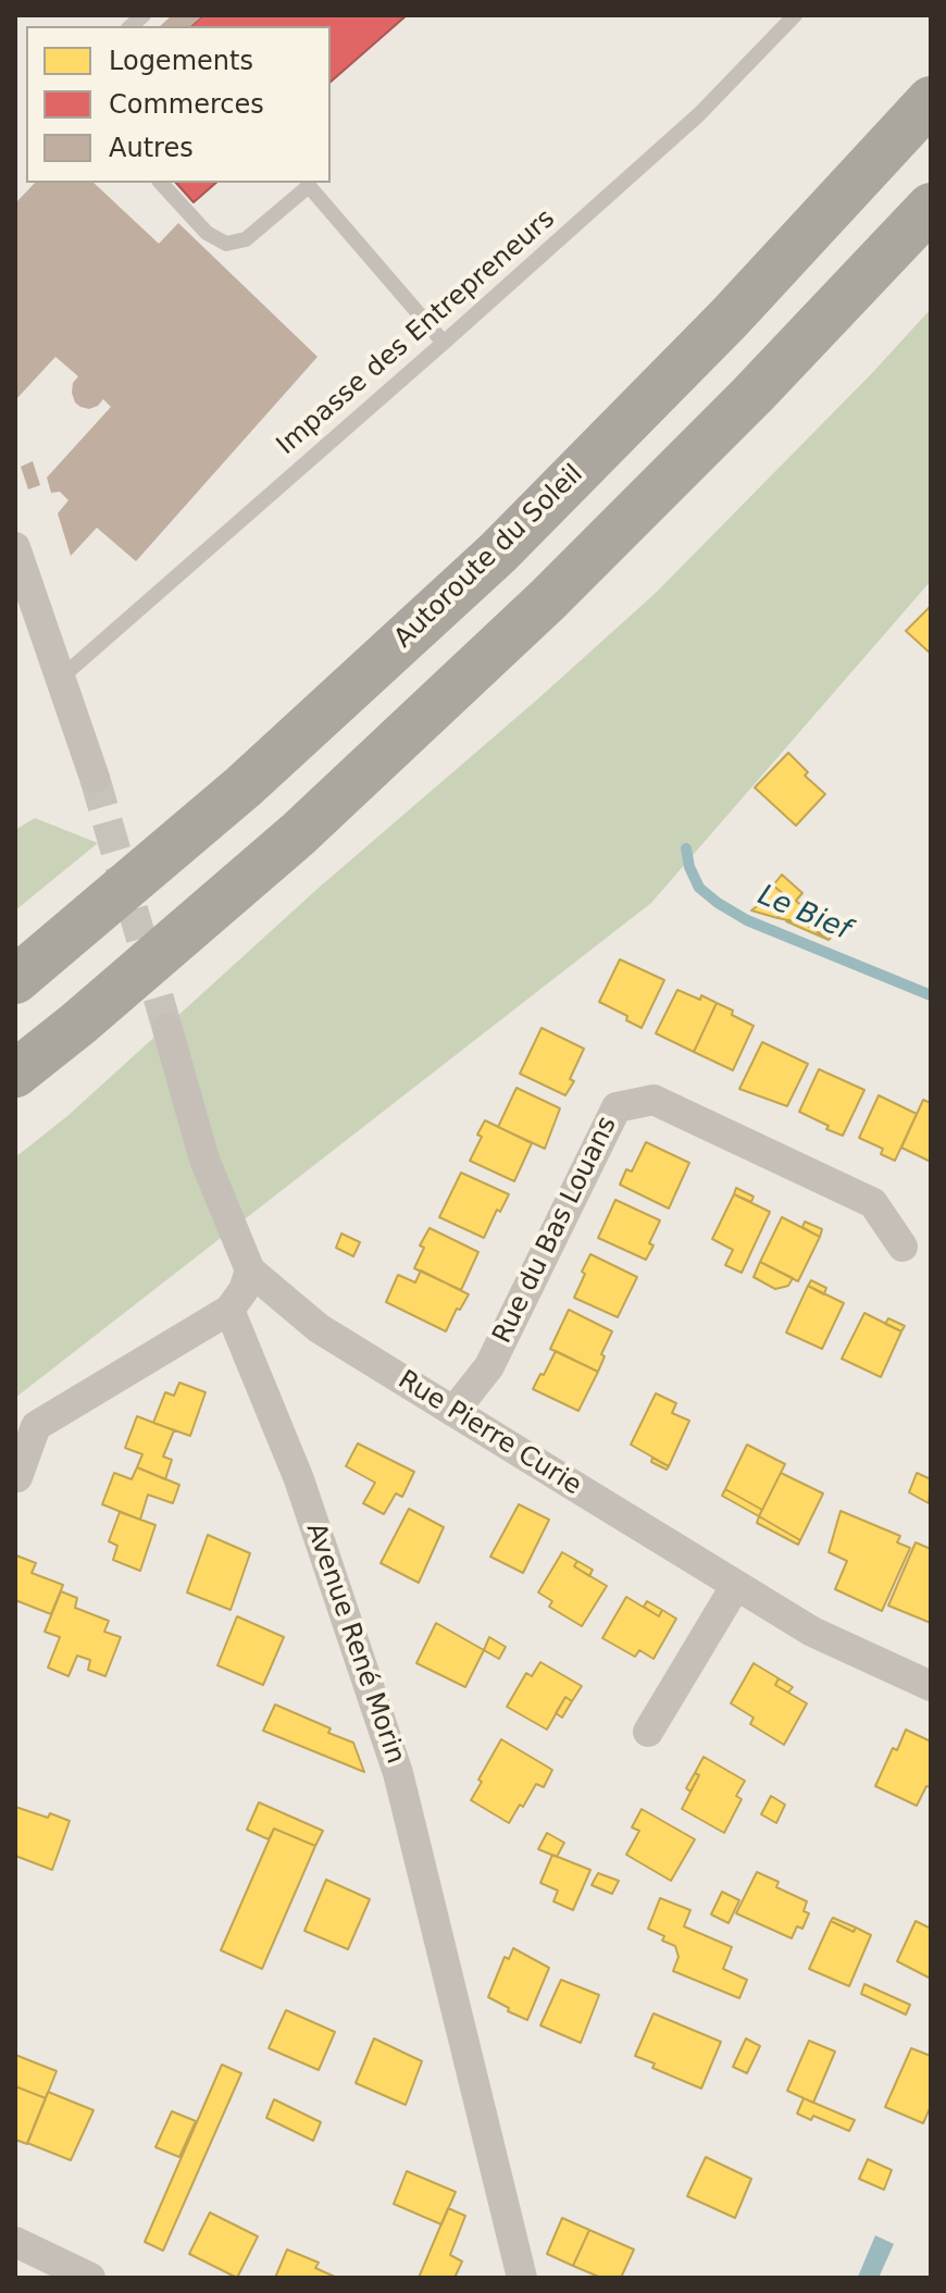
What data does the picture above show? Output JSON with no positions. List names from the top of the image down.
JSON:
{
  "streets": {
    "highway": ["Autoroute du Soleil"],
    "street": ["Rue du Bas Louans", "Rue Pierre Curie", "Avenue René Morin"],
    "lane": ["Impasse des Entrepreneurs"]
  },
  "crossings": [
    ["Rue du Bas Louans", "Rue Pierre Curie"]
  ],
  "water": ["Le Bief"],
  "legend": ["Logements", "Commerces", "Autres"]
}
